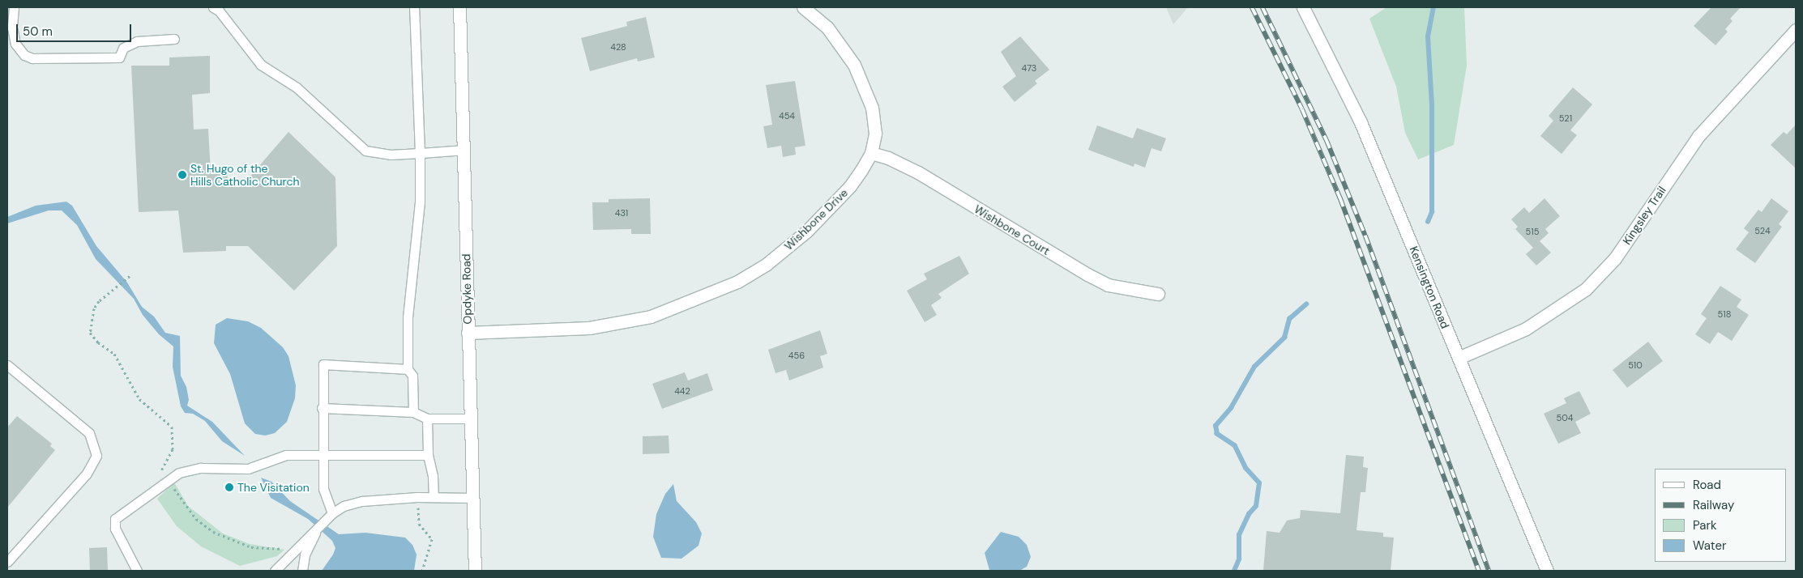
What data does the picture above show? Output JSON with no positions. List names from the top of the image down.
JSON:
{
  "streets": {
    "street": [
      "Kingsley Trail",
      "Wishbone Drive",
      "Wishbone Court",
      "Kensington Road",
      "Opdyke Road"
    ]
  },
  "crossings": [
    ["Kingsley Trail", "Kensington Road"],
    ["Wishbone Drive", "Wishbone Court"],
    ["Wishbone Drive", "Opdyke Road"]
  ],
  "places": ["St. Hugo of the Hills Catholic Church", "The Visitation"],
  "house_numbers": [
    "428",
    "473",
    "454",
    "521",
    "431",
    "524",
    "515",
    "518",
    "456",
    "510",
    "442",
    "504"
  ],
  "legend": [
    "Road",
    "Railway",
    "Park",
    "Water"
  ],
  "scale_bar": "50 m"
}
